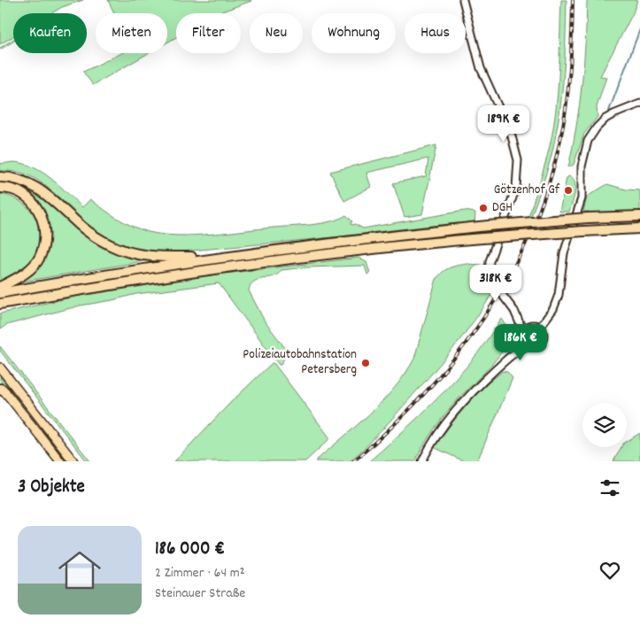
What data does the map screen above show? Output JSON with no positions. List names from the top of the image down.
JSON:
{
  "places": ["Götzenhof Gf", "DGH", "Polizeiautobahnstation Petersberg"],
  "page": {
    "chip": [
      "Kaufen",
      "Mieten",
      "Filter",
      "Neu",
      "Wohnung",
      "Haus"
    ],
    "price": ["189K €", "318K €", "186K €"],
    "heading": "3 Objekte",
    "list": [
      {
        "name": "186 000 €",
        "note": "2 Zimmer · 64 m² · Steinauer Straße"
      }
    ]
  }
}
